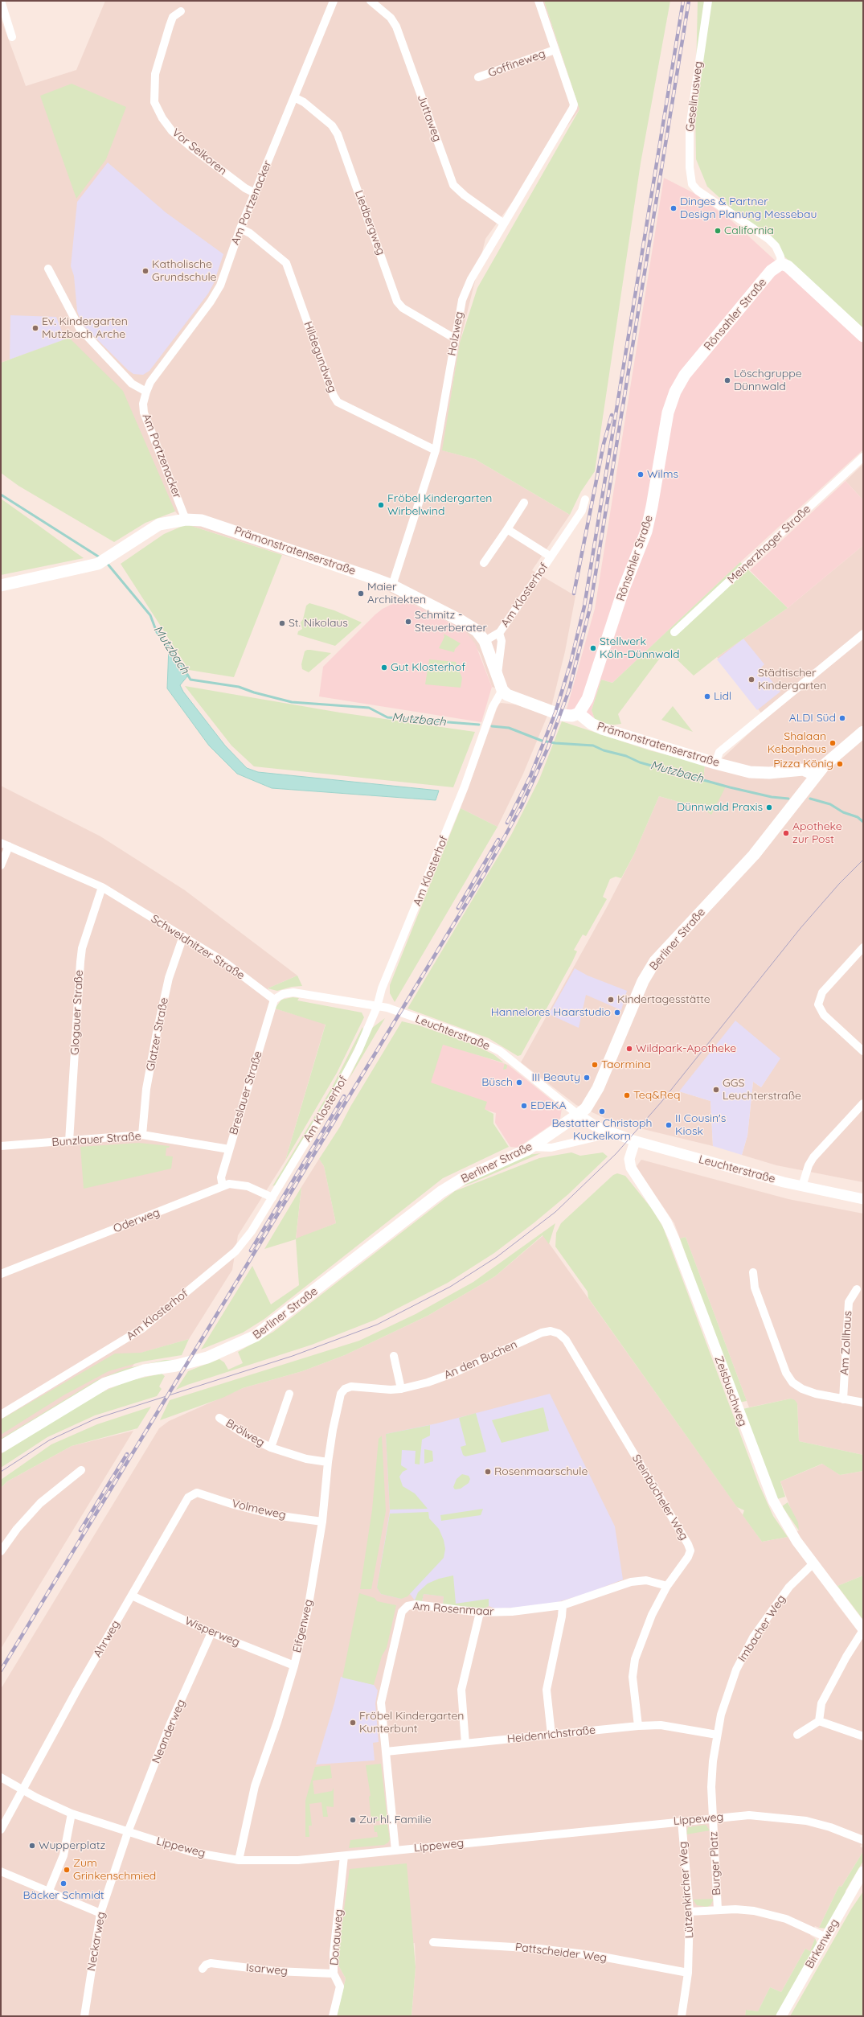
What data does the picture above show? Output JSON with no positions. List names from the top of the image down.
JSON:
{
  "streets": {
    "main road": ["Rönsahler Straße", "Prämonstratenserstraße", "Berliner Straße"],
    "street": [
      "Goffineweg",
      "Geselinusweg",
      "Juttaweg",
      "Vor Selkoren",
      "Am Portzenacker",
      "Liedbergweg",
      "Holzweg",
      "Hildegundweg",
      "Meinerzhager Straße",
      "Am Klosterhof",
      "Schweidnitzer Straße",
      "Glogauer Straße",
      "Leuchterstraße",
      "Glatzer Straße",
      "Breslauer Straße",
      "Bunzlauer Straße",
      "Oderweg",
      "Am Zollhaus",
      "An den Buchen",
      "Zeisbuschweg",
      "Brölweg",
      "Steinbücheler Weg",
      "Volmeweg",
      "Am Rosenmaar",
      "Eifgenweg",
      "Imbacher Weg",
      "Wisperweg",
      "Ahrweg",
      "Neanderweg",
      "Heidenrichstraße",
      "Lippeweg",
      "Burger Platz",
      "Lützenkircher Weg",
      "Donauweg",
      "Neckarweg",
      "Birkenweg",
      "Pattscheider Weg",
      "Isarweg"
    ]
  },
  "crossings": [
    ["Goffineweg", "Holzweg"],
    ["Geselinusweg", "Rönsahler Straße"],
    ["Juttaweg", "Holzweg"],
    ["Vor Selkoren", "Am Portzenacker"],
    ["Am Portzenacker", "Liedbergweg"],
    ["Am Portzenacker", "Hildegundweg"],
    ["Am Portzenacker", "Prämonstratenserstraße"],
    ["Liedbergweg", "Holzweg"],
    ["Rönsahler Straße", "Prämonstratenserstraße"],
    ["Holzweg", "Hildegundweg"],
    ["Holzweg", "Prämonstratenserstraße"],
    ["Prämonstratenserstraße", "Am Klosterhof"],
    ["Prämonstratenserstraße", "Berliner Straße"],
    ["Am Klosterhof", "Leuchterstraße"],
    ["Am Klosterhof", "Oderweg"],
    ["Berliner Straße", "Leuchterstraße"],
    ["Schweidnitzer Straße", "Glogauer Straße"],
    ["Schweidnitzer Straße", "Glatzer Straße"],
    ["Schweidnitzer Straße", "Breslauer Straße"],
    ["Glogauer Straße", "Bunzlauer Straße"],
    ["Leuchterstraße", "Zeisbuschweg"],
    ["Glatzer Straße", "Bunzlauer Straße"],
    ["Breslauer Straße", "Bunzlauer Straße"],
    ["Breslauer Straße", "Oderweg"],
    ["An den Buchen", "Steinbücheler Weg"],
    ["An den Buchen", "Eifgenweg"],
    ["Zeisbuschweg", "Imbacher Weg"],
    ["Brölweg", "Eifgenweg"],
    ["Steinbücheler Weg", "Am Rosenmaar"],
    ["Steinbücheler Weg", "Heidenrichstraße"],
    ["Volmeweg", "Eifgenweg"],
    ["Volmeweg", "Ahrweg"],
    ["Am Rosenmaar", "Heidenrichstraße"],
    ["Am Rosenmaar", "Lippeweg"],
    ["Eifgenweg", "Wisperweg"],
    ["Eifgenweg", "Lippeweg"],
    ["Imbacher Weg", "Heidenrichstraße"],
    ["Imbacher Weg", "Lippeweg"],
    ["Imbacher Weg", "Burger Platz"],
    ["Wisperweg", "Ahrweg"],
    ["Wisperweg", "Neanderweg"],
    ["Ahrweg", "Lippeweg"],
    ["Neanderweg", "Lippeweg"],
    ["Neanderweg", "Neckarweg"],
    ["Lippeweg", "Burger Platz"],
    ["Lippeweg", "Lützenkircher Weg"],
    ["Lippeweg", "Donauweg"],
    ["Lippeweg", "Neckarweg"],
    ["Lützenkircher Weg", "Pattscheider Weg"],
    ["Donauweg", "Isarweg"]
  ],
  "water": ["Mutzbach"],
  "places": [
    "Dinges & Partner Design Planung Messebau",
    "California",
    "Katholische Grundschule",
    "Ev. Kindergarten Mutzbach Arche",
    "Löschgruppe Dünnwald",
    "Wilms",
    "Fröbel Kindergarten Wirbelwind",
    "Maier Architekten",
    "Schmitz - Steuerberater",
    "St. Nikolaus",
    "Stellwerk Köln-Dünnwald",
    "Gut Klosterhof",
    "Städtischer Kindergarten",
    "Lidl",
    "ALDI Süd",
    "Shalaan Kebaphaus",
    "Pizza König",
    "Dünnwald Praxis",
    "Apotheke zur Post",
    "Kindertagesstätte",
    "Hannelores Haarstudio",
    "Wildpark-Apotheke",
    "Taormina",
    "III Beauty",
    "Büsch",
    "GGS Leuchterstraße",
    "Teq&Req",
    "EDEKA",
    "Bestatter Christoph Kuckelkorn",
    "II Cousin's Kiosk",
    "Rosenmaarschule",
    "Fröbel Kindergarten Kunterbunt",
    "Zur hl. Familie",
    "Wupperplatz",
    "Zum Grinkenschmied",
    "Bäcker Schmidt"
  ]
}
